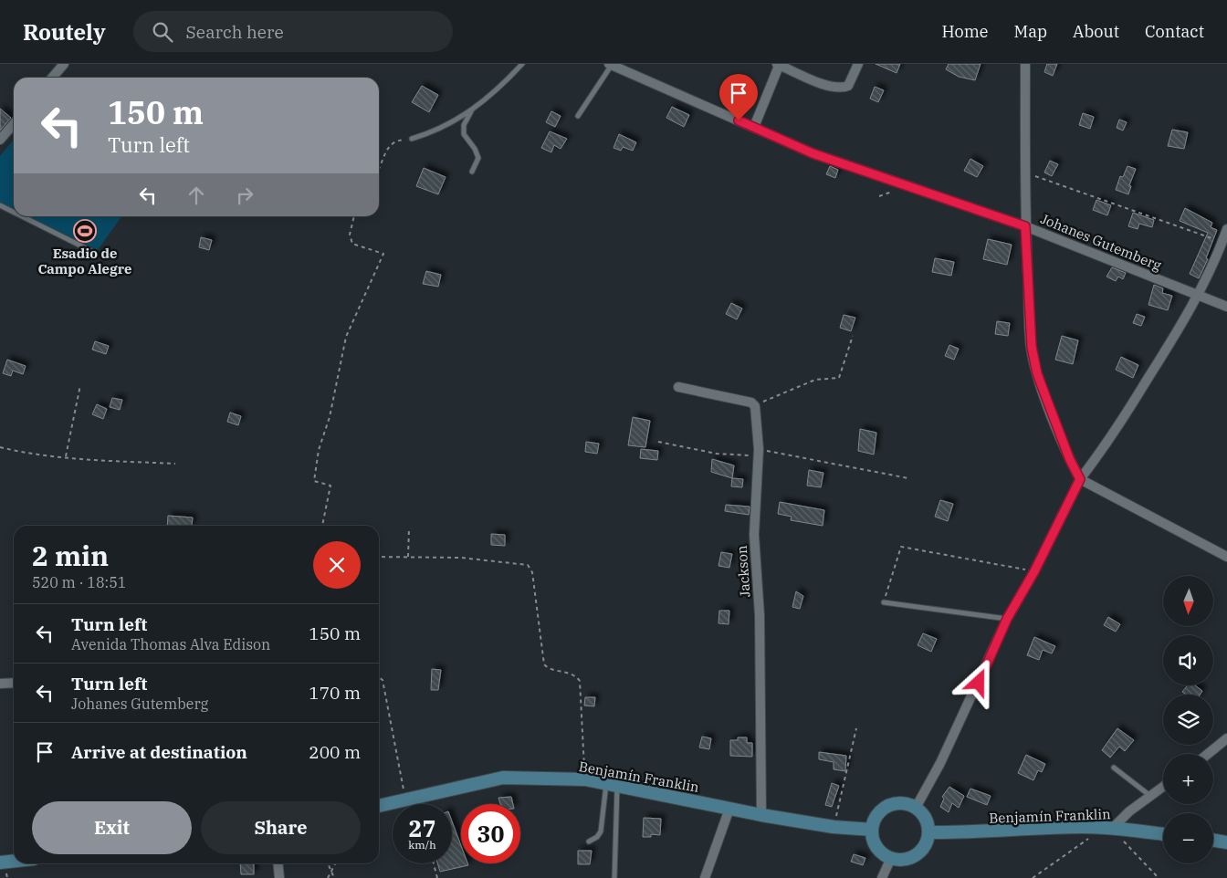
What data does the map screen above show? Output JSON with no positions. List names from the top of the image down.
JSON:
{
  "streets": {
    "street": ["Johanes Gutemberg", "Jackson", "Benjamín Franklin"]
  },
  "crossings": [
    ["Jackson", "Benjamín Franklin"]
  ],
  "places": {
    "sports": ["Esadio de Campo Alegre"]
  },
  "north": "bottom",
  "page": {
    "header": "Routely",
    "search": "Search here",
    "nav": [
      "Home",
      "Map",
      "About",
      "Contact"
    ],
    "turn": ["150 m", "Turn left"],
    "heading": ["2 min", "520 m · 18:51"],
    "map_buttons": ["+", "−"],
    "list": [
      {
        "name": "Turn left",
        "note": "Avenida Thomas Alva Edison",
        "value": "150 m"
      },
      {
        "name": "Turn left",
        "note": "Johanes Gutemberg",
        "value": "170 m"
      },
      {
        "name": "Arrive at destination",
        "value": "200 m"
      }
    ],
    "buttons": ["Exit", "Share"],
    "speed": "27 km/h",
    "limit": "30"
  }
}
